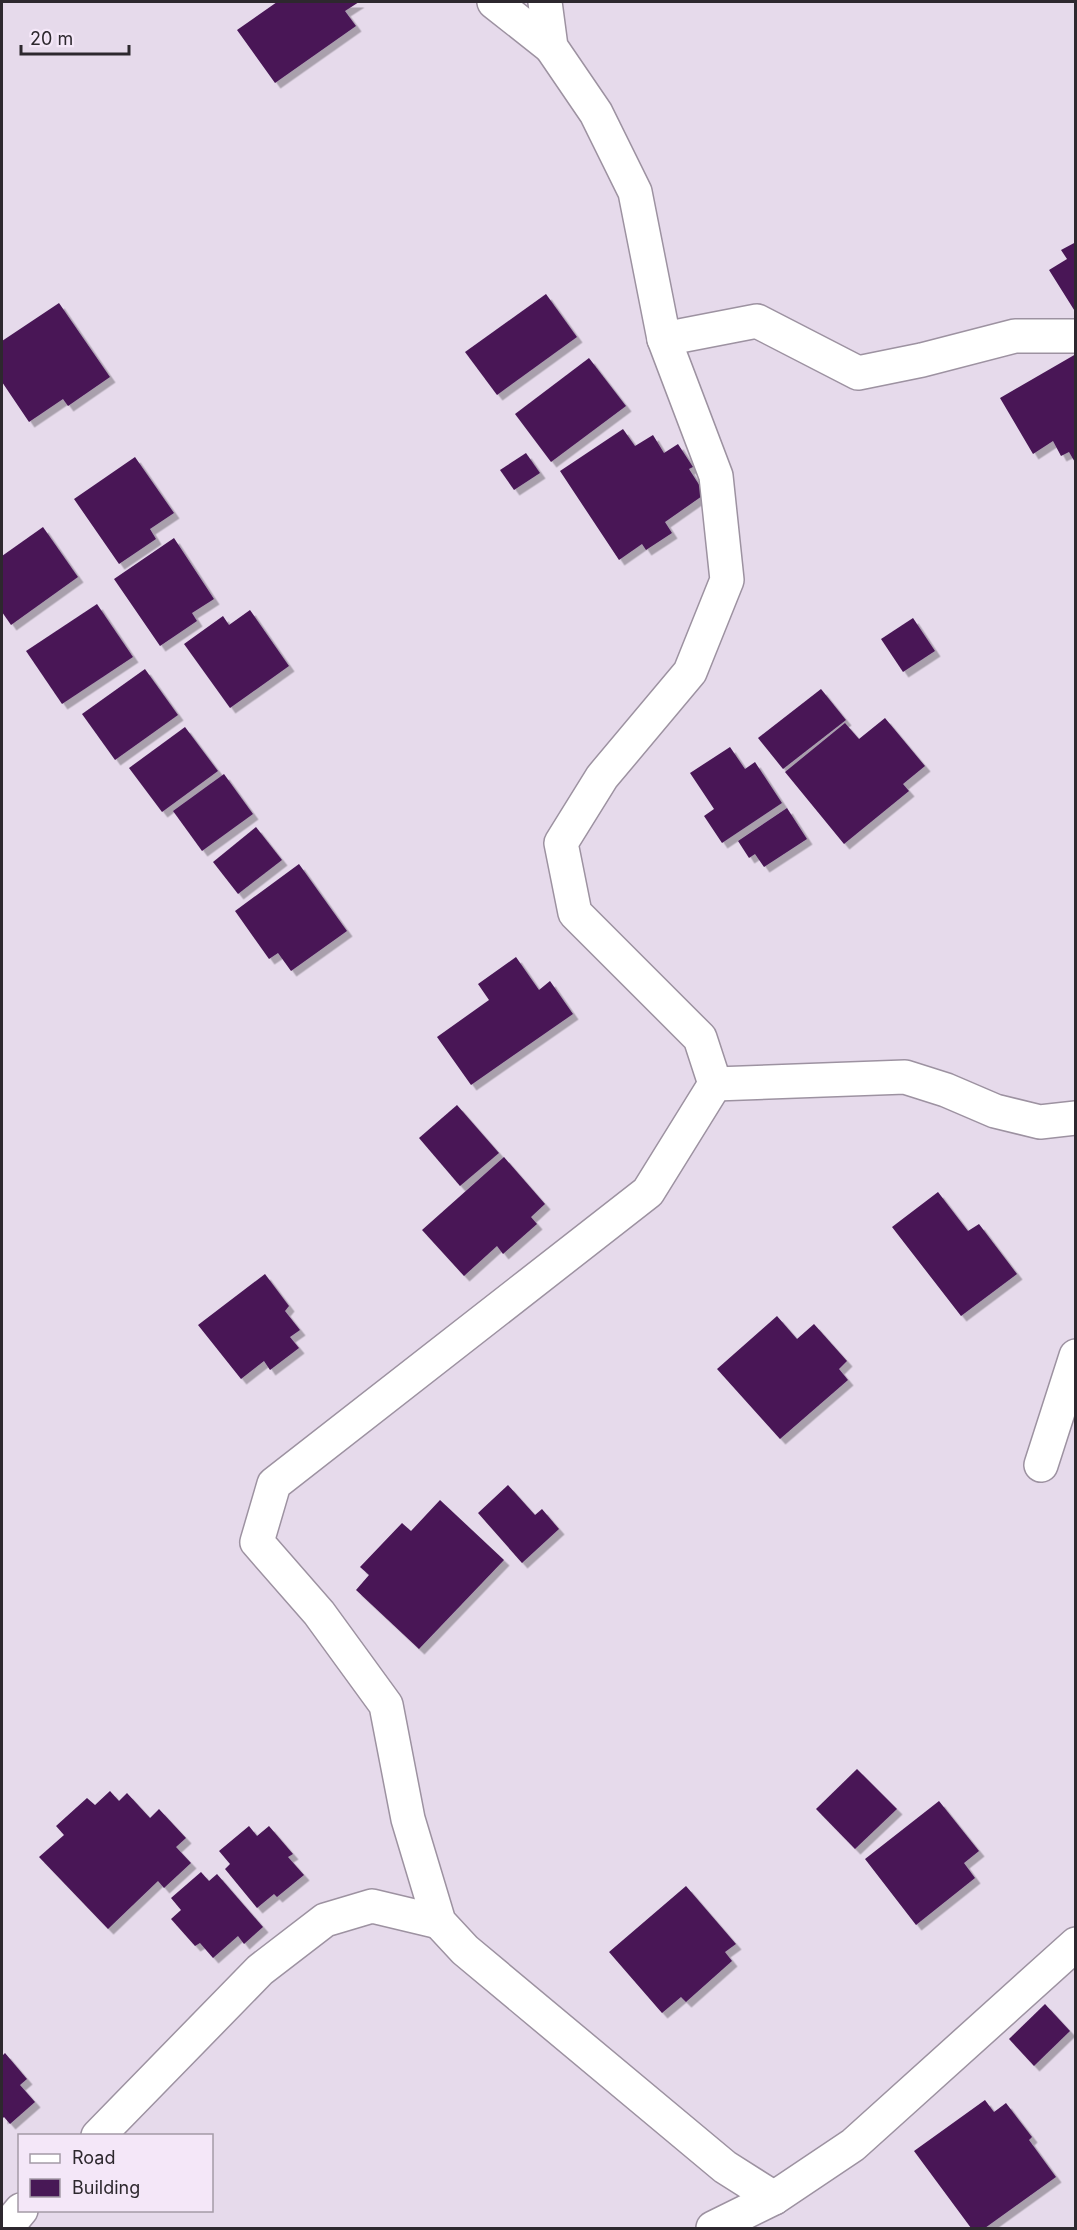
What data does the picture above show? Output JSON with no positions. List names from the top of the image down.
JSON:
{
  "legend": ["Road", "Building"],
  "scale_bar": "20 m"
}
